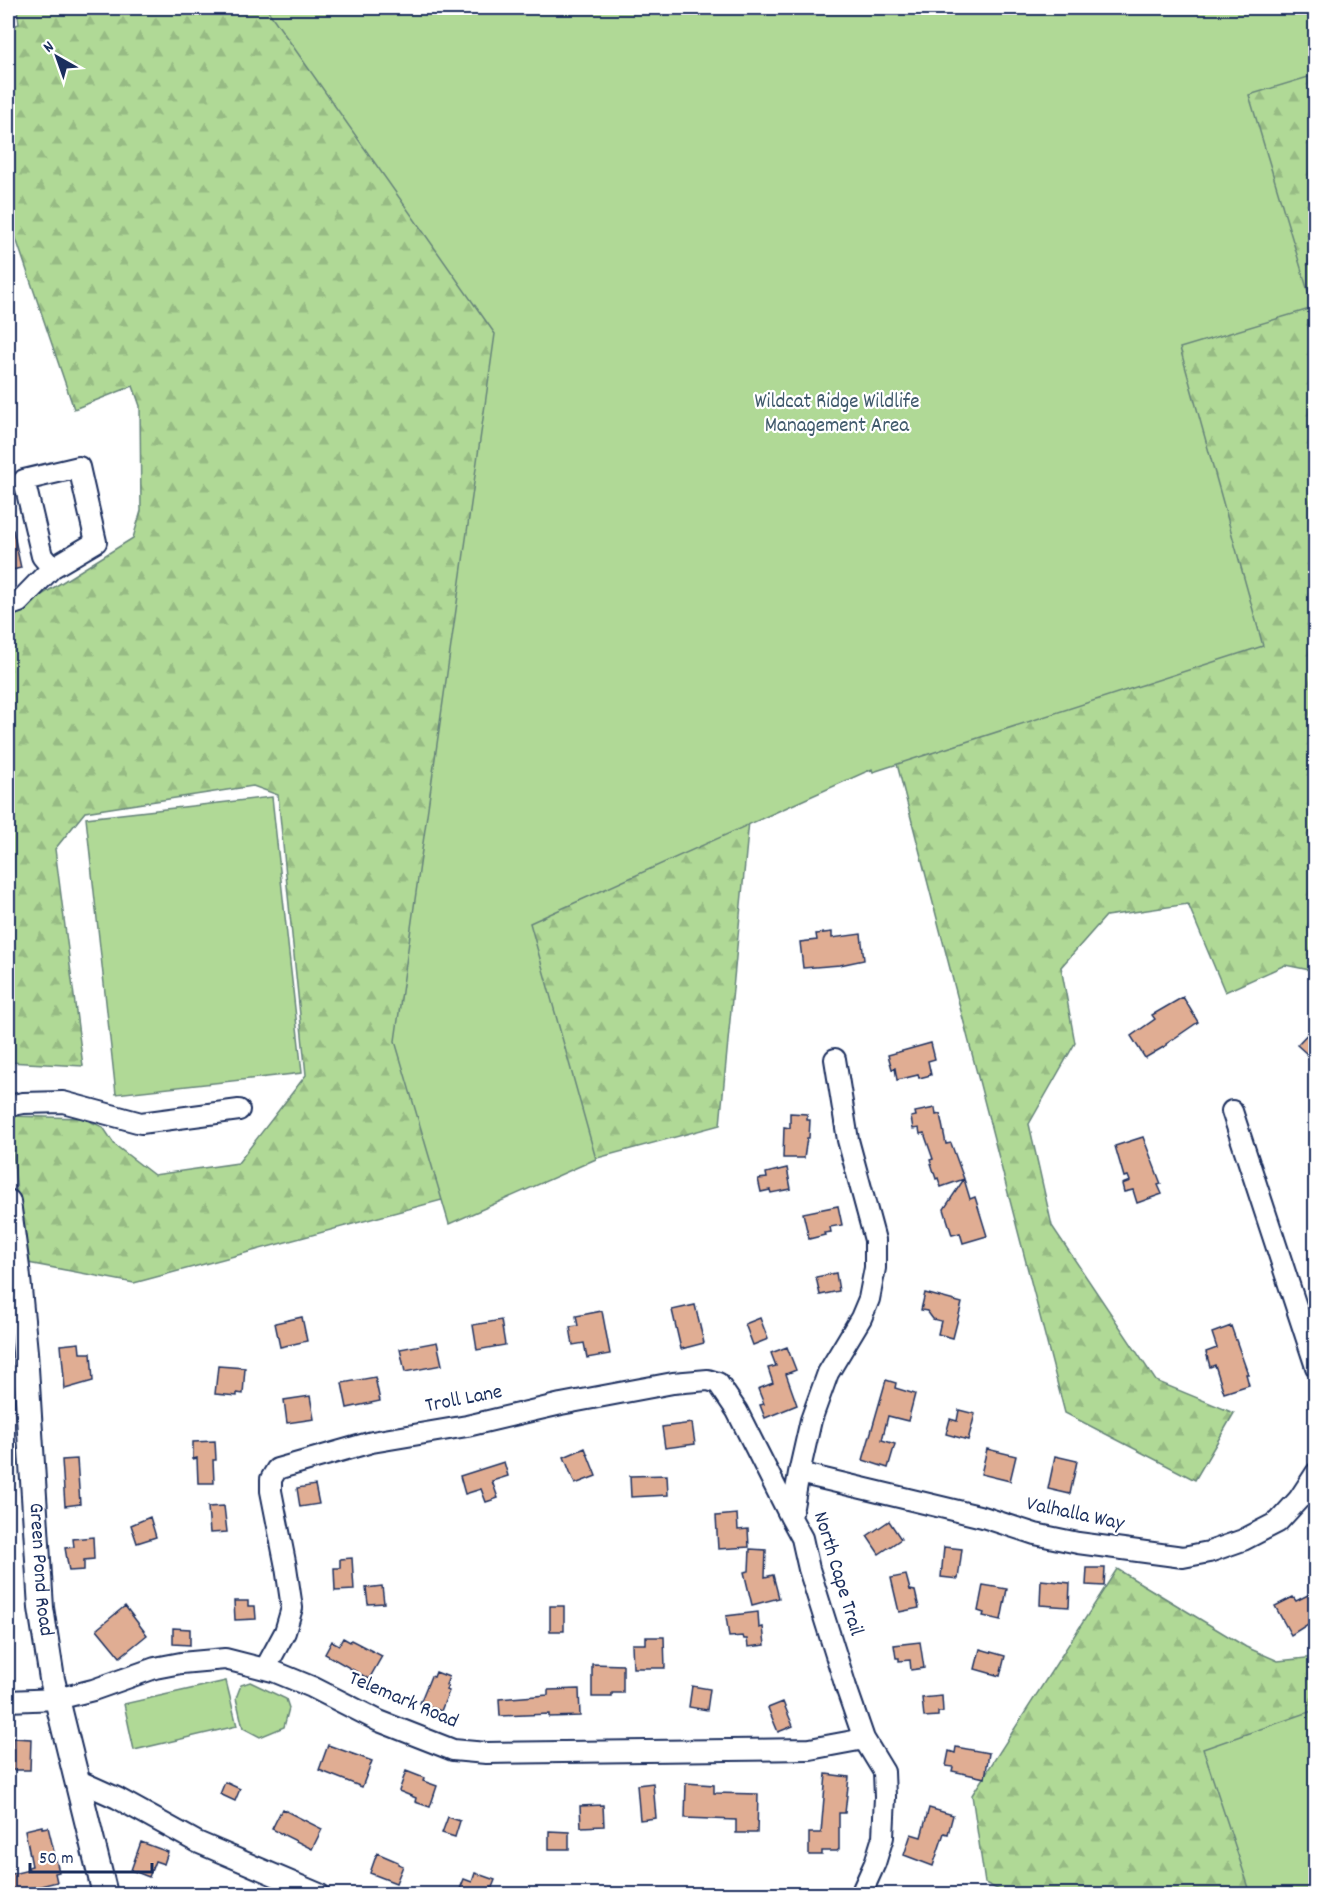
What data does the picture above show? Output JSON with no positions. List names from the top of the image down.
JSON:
{
  "streets": {
    "main road": ["Green Pond Road"],
    "street": [
      "Troll Lane",
      "Valhalla Way",
      "North Cape Trail",
      "Telemark Road"
    ]
  },
  "crossings": [
    ["Troll Lane", "North Cape Trail"],
    ["Troll Lane", "Telemark Road"],
    ["Valhalla Way", "North Cape Trail"],
    ["Green Pond Road", "Telemark Road"],
    ["North Cape Trail", "Telemark Road"]
  ],
  "parks": ["Wildcat Ridge Wildlife Management Area"],
  "scale_bar": "50 m",
  "north": "top left"
}
